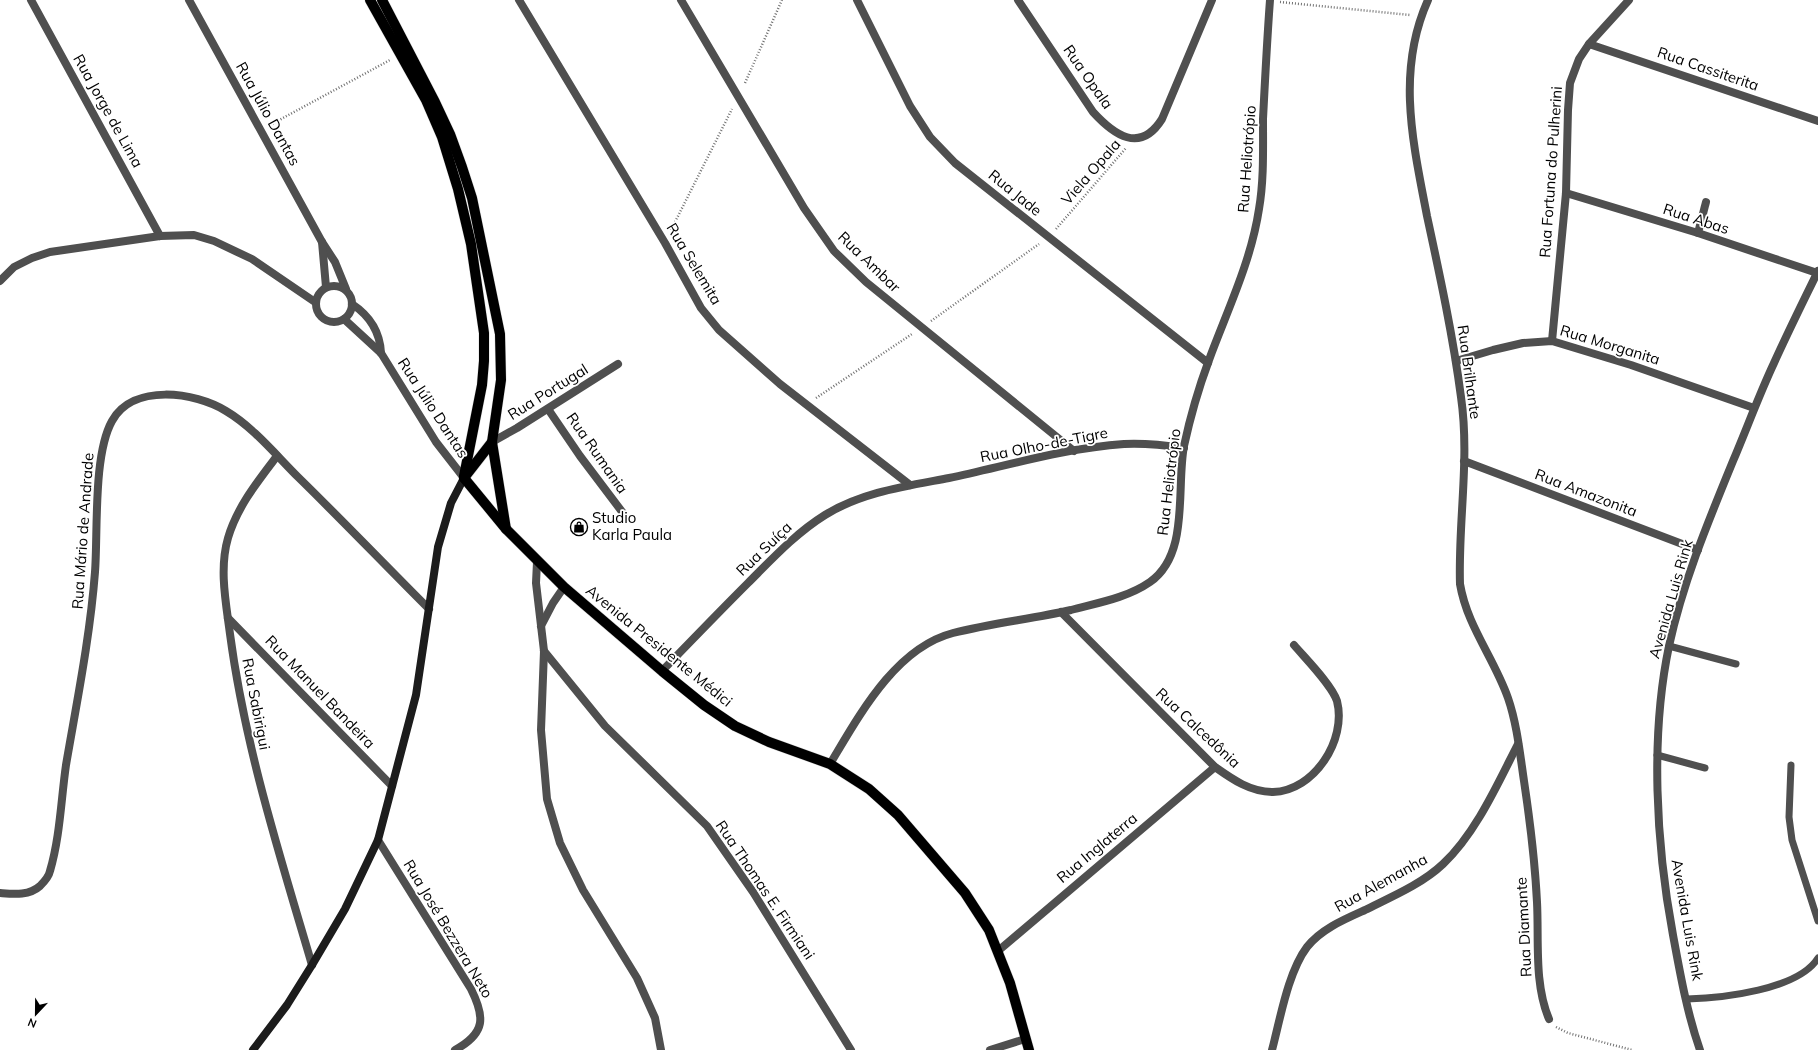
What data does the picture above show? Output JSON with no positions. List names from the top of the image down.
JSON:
{
  "streets": {
    "main road": ["Avenida Presidente Médici"],
    "street": [
      "Rua Cassiterita",
      "Rua Opala",
      "Rua Jorge de Lima",
      "Rua Júlio Dantas",
      "Rua Heliotrópio",
      "Rua Fortuna do Pulherini",
      "Rua Jade",
      "Rua Abas",
      "Rua Ambar",
      "Rua Selemita",
      "Rua Morganita",
      "Rua Brilhante",
      "Rua Portugal",
      "Rua Olho-de-Tigre",
      "Rua Rumania",
      "Rua Amazonita",
      "Rua Mário de Andrade",
      "Rua Suíça",
      "Avenida Luis Rink",
      "Rua Manuel Bandeira",
      "Rua Sabirigui",
      "Rua Calcedônia",
      "Rua Inglaterra",
      "Rua Alemanha",
      "Rua Thomas E. Firmiani",
      "Rua Diamante",
      "Rua José Bezzera Neto"
    ],
    "path": ["Viela Opala"]
  },
  "crossings": [
    ["Rua Cassiterita", "Rua Fortuna do Pulherini"],
    ["Rua Opala", "Viela Opala"],
    ["Rua Júlio Dantas", "Avenida Presidente Médici"],
    ["Rua Heliotrópio", "Rua Jade"],
    ["Rua Heliotrópio", "Rua Olho-de-Tigre"],
    ["Rua Heliotrópio", "Avenida Presidente Médici"],
    ["Rua Heliotrópio", "Rua Calcedônia"],
    ["Viela Opala", "Rua Jade"],
    ["Rua Fortuna do Pulherini", "Rua Abas"],
    ["Rua Fortuna do Pulherini", "Rua Morganita"],
    ["Rua Abas", "Avenida Luis Rink"],
    ["Rua Ambar", "Rua Olho-de-Tigre"],
    ["Rua Selemita", "Rua Olho-de-Tigre"],
    ["Rua Selemita", "Rua Suíça"],
    ["Rua Morganita", "Rua Brilhante"],
    ["Rua Morganita", "Avenida Luis Rink"],
    ["Rua Brilhante", "Rua Amazonita"],
    ["Rua Brilhante", "Rua Alemanha"],
    ["Rua Brilhante", "Rua Diamante"],
    ["Rua Portugal", "Rua Rumania"],
    ["Rua Olho-de-Tigre", "Rua Suíça"],
    ["Rua Amazonita", "Avenida Luis Rink"],
    ["Rua Mário de Andrade", "Rua Sabirigui"],
    ["Rua Suíça", "Avenida Presidente Médici"],
    ["Avenida Presidente Médici", "Rua Inglaterra"],
    ["Rua Manuel Bandeira", "Rua Sabirigui"],
    ["Rua Calcedônia", "Rua Inglaterra"],
    ["Rua Alemanha", "Rua Diamante"]
  ],
  "places": {
    "shop": ["Studio Karla Paula"]
  },
  "north": "bottom"
}
